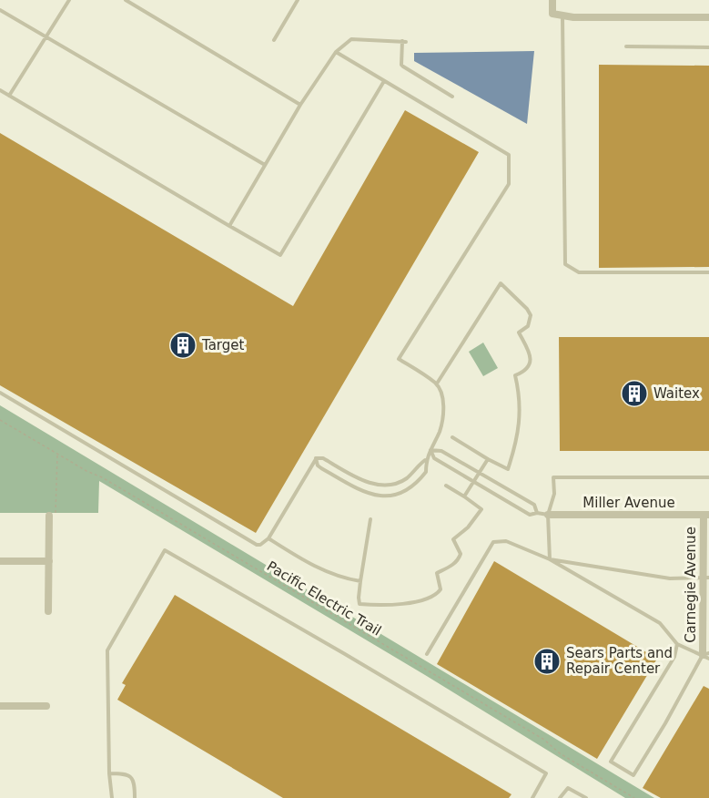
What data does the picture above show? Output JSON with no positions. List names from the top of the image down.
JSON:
{
  "streets": {
    "street": ["Miller Avenue", "Carnegie Avenue"],
    "path": ["Pacific Electric Trail"]
  },
  "crossings": [
    ["Miller Avenue", "Carnegie Avenue"]
  ],
  "places": {
    "building": ["Target", "Waitex", "Sears Parts and Repair Center"]
  }
}
